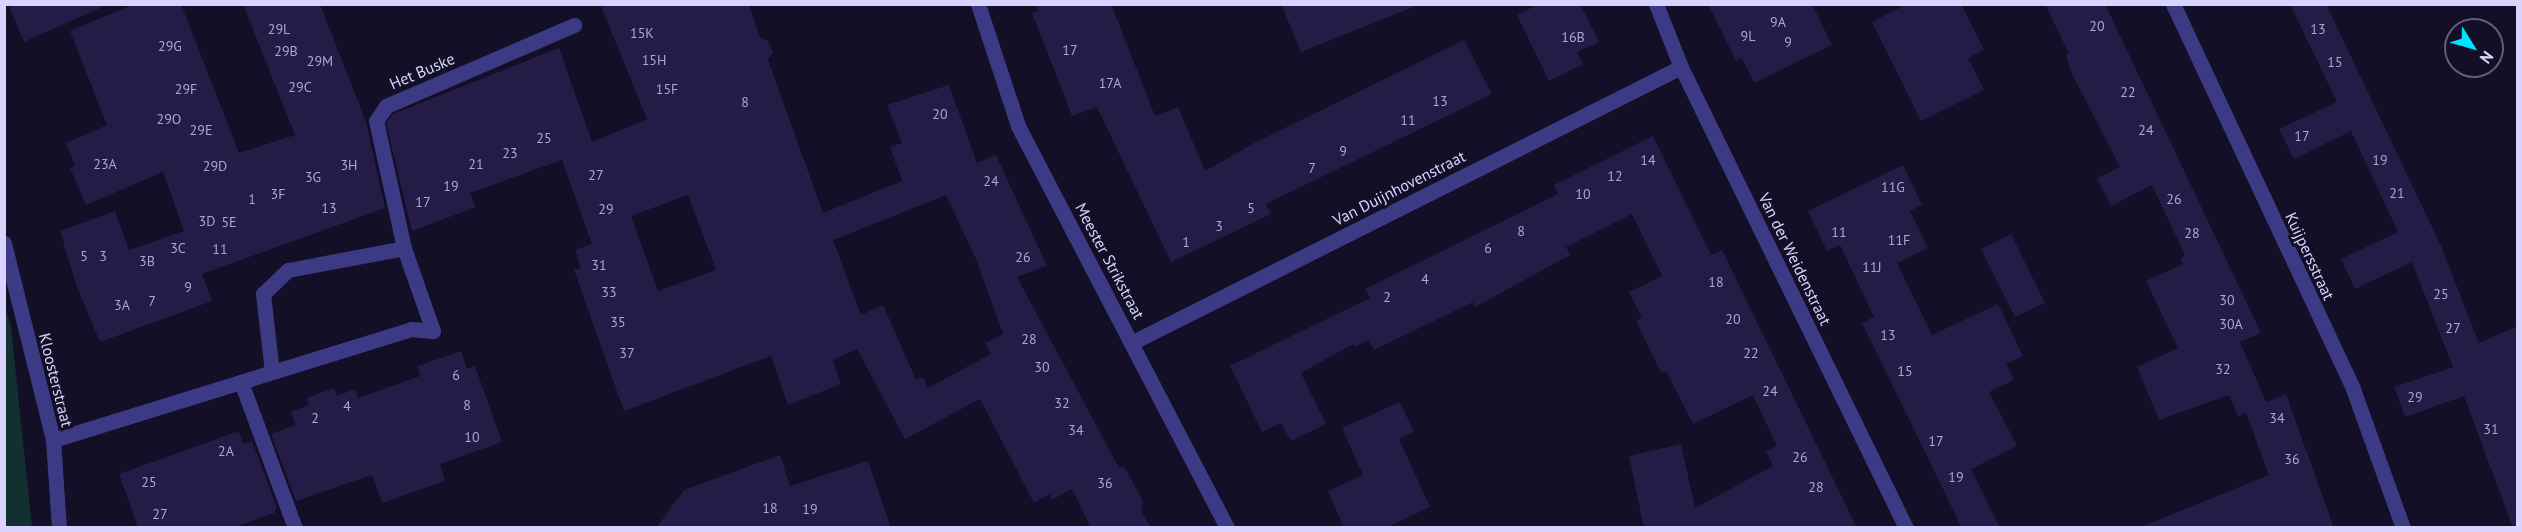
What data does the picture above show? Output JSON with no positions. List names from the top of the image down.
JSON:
{
  "streets": {
    "street": [
      "Het Buske",
      "Van Duijnhovenstraat",
      "Kuijpersstraat",
      "Van der Weidenstraat",
      "Meester Strikstraat",
      "Kloosterstraat"
    ]
  },
  "crossings": [
    ["Het Buske", "Kloosterstraat"],
    ["Van Duijnhovenstraat", "Van der Weidenstraat"],
    ["Van Duijnhovenstraat", "Meester Strikstraat"]
  ],
  "house_numbers": [
    "9A",
    "20",
    "29L",
    "13",
    "15K",
    "9L",
    "16B",
    "9",
    "29G",
    "17",
    "29B",
    "15H",
    "29M",
    "15",
    "17A",
    "29C",
    "29F",
    "15F",
    "22",
    "13",
    "8",
    "20",
    "29O",
    "11",
    "29E",
    "24",
    "17",
    "25",
    "9",
    "23",
    "14",
    "19",
    "23A",
    "21",
    "3H",
    "29D",
    "7",
    "27",
    "12",
    "3G",
    "24",
    "19",
    "11G",
    "21",
    "3F",
    "10",
    "1",
    "26",
    "17",
    "13",
    "5",
    "29",
    "3D",
    "5E",
    "3",
    "8",
    "11",
    "28",
    "11F",
    "1",
    "3C",
    "6",
    "11",
    "5",
    "3",
    "26",
    "3B",
    "31",
    "11J",
    "4",
    "18",
    "9",
    "33",
    "25",
    "2",
    "30",
    "7",
    "3A",
    "20",
    "35",
    "30A",
    "27",
    "13",
    "28",
    "37",
    "22",
    "30",
    "32",
    "15",
    "6",
    "24",
    "29",
    "32",
    "8",
    "4",
    "2",
    "34",
    "31",
    "34",
    "10",
    "17",
    "2A",
    "26",
    "36",
    "19",
    "25",
    "36",
    "28",
    "18",
    "19",
    "27"
  ],
  "north": "bottom right"
}
